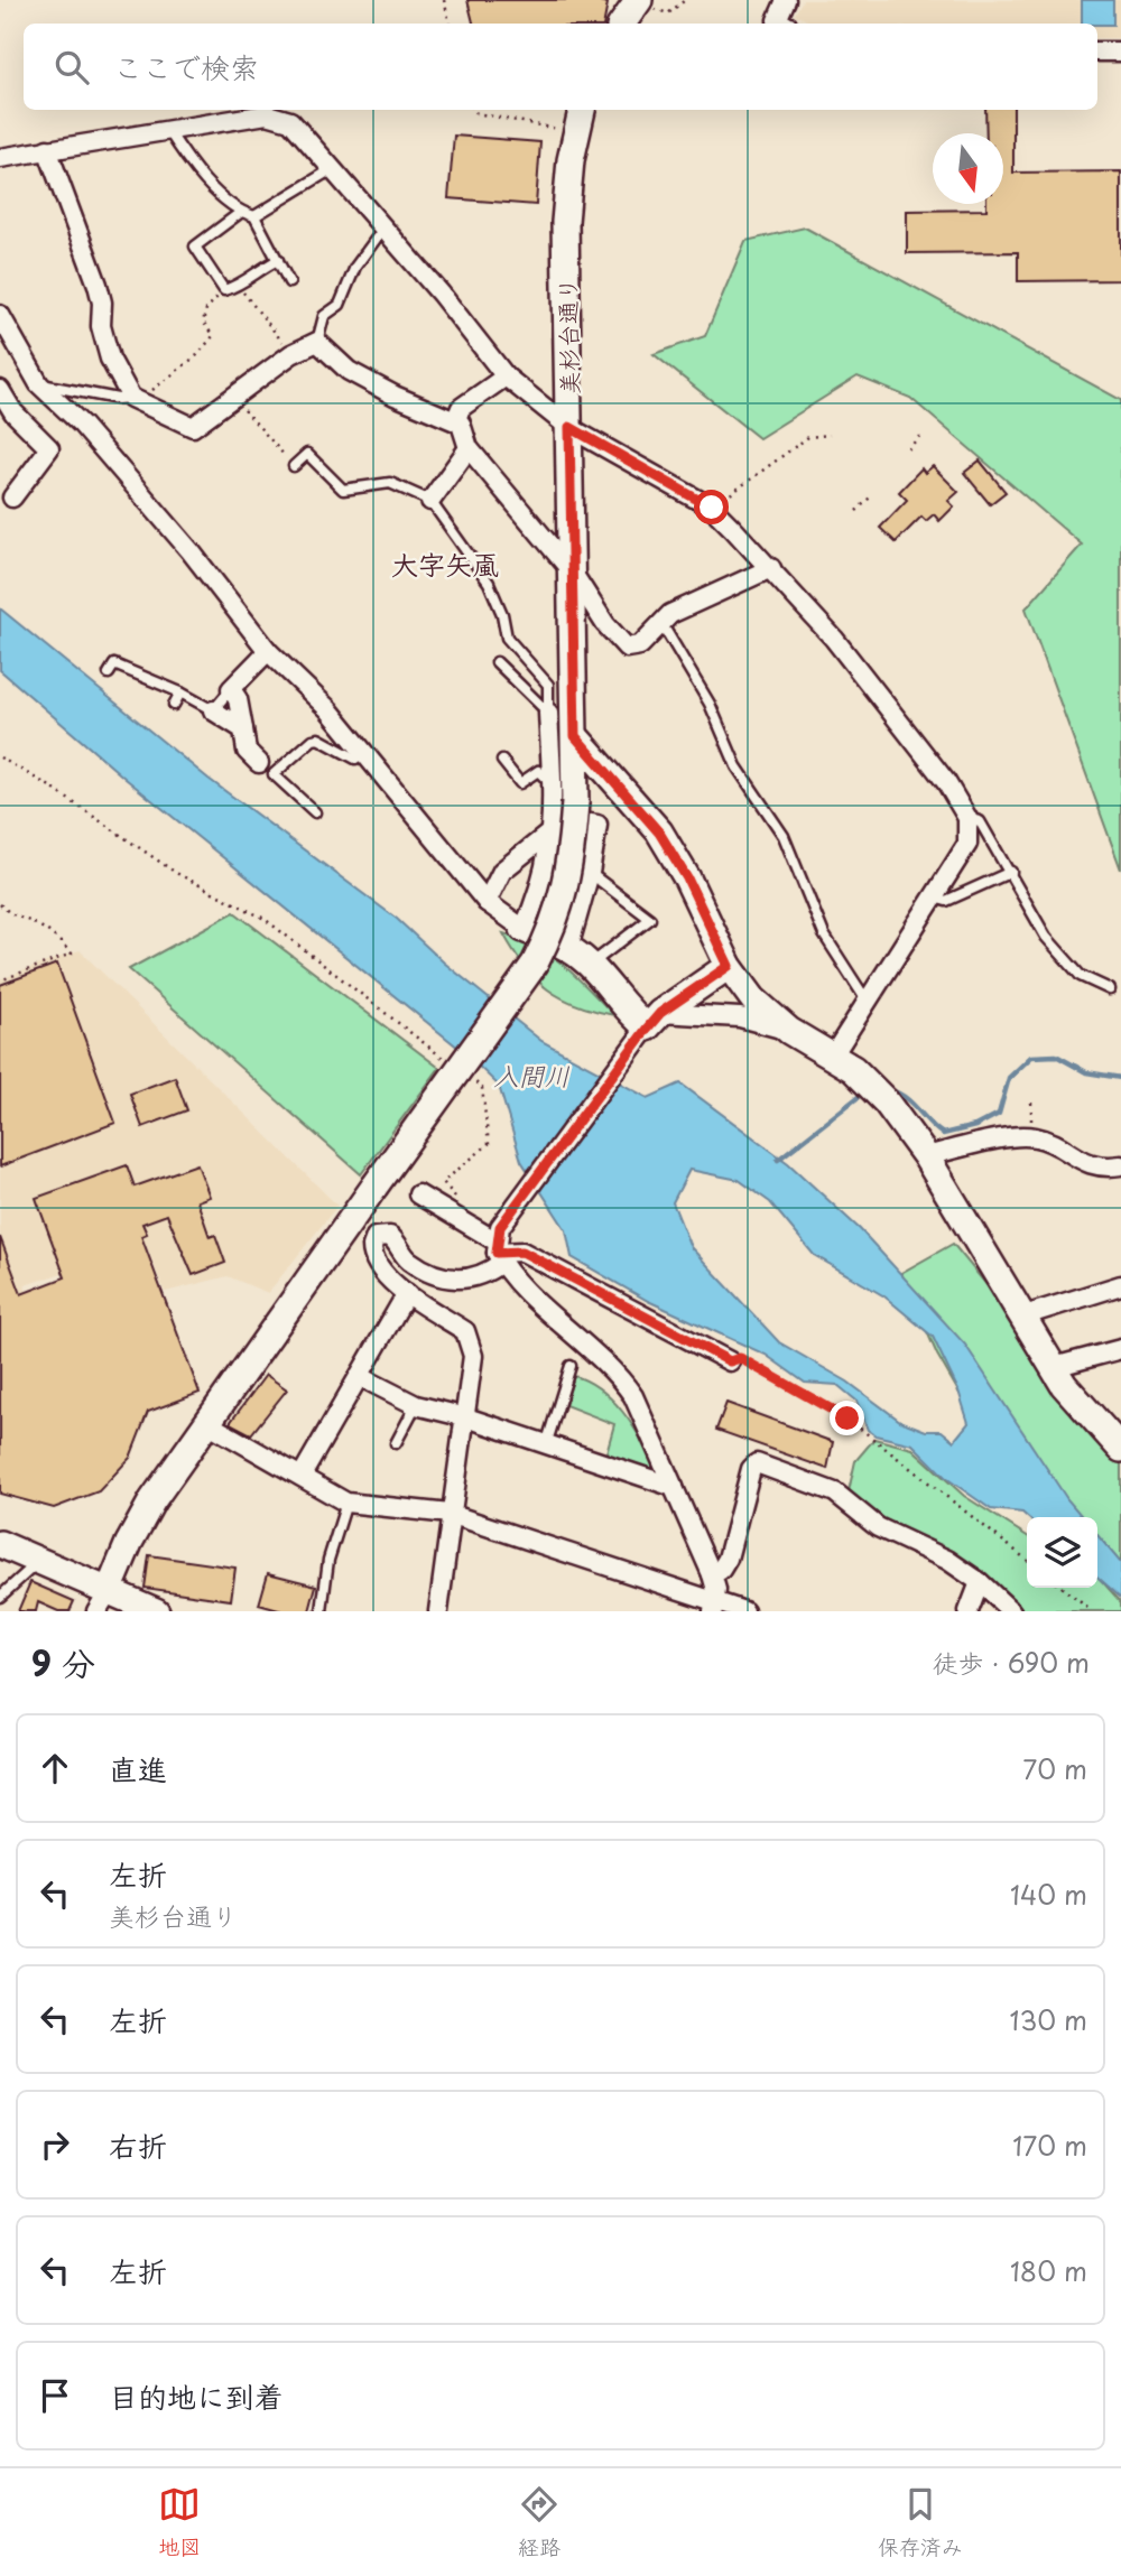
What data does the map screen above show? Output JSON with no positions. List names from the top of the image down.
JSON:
{
  "streets": {
    "street": ["美杉台通り"]
  },
  "districts": ["大字矢颪"],
  "water": ["入間川"],
  "north": "bottom",
  "page": {
    "search": "ここで検索",
    "heading": ["9 分", "徒歩 · 690 m"],
    "list": [
      ["直進", "70 m"],
      ["左折", "美杉台通り", "140 m"],
      ["左折", "130 m"],
      ["右折", "170 m"],
      ["左折", "180 m"],
      "目的地に到着"
    ],
    "nav": ["地図", "経路", "保存済み"]
  }
}
